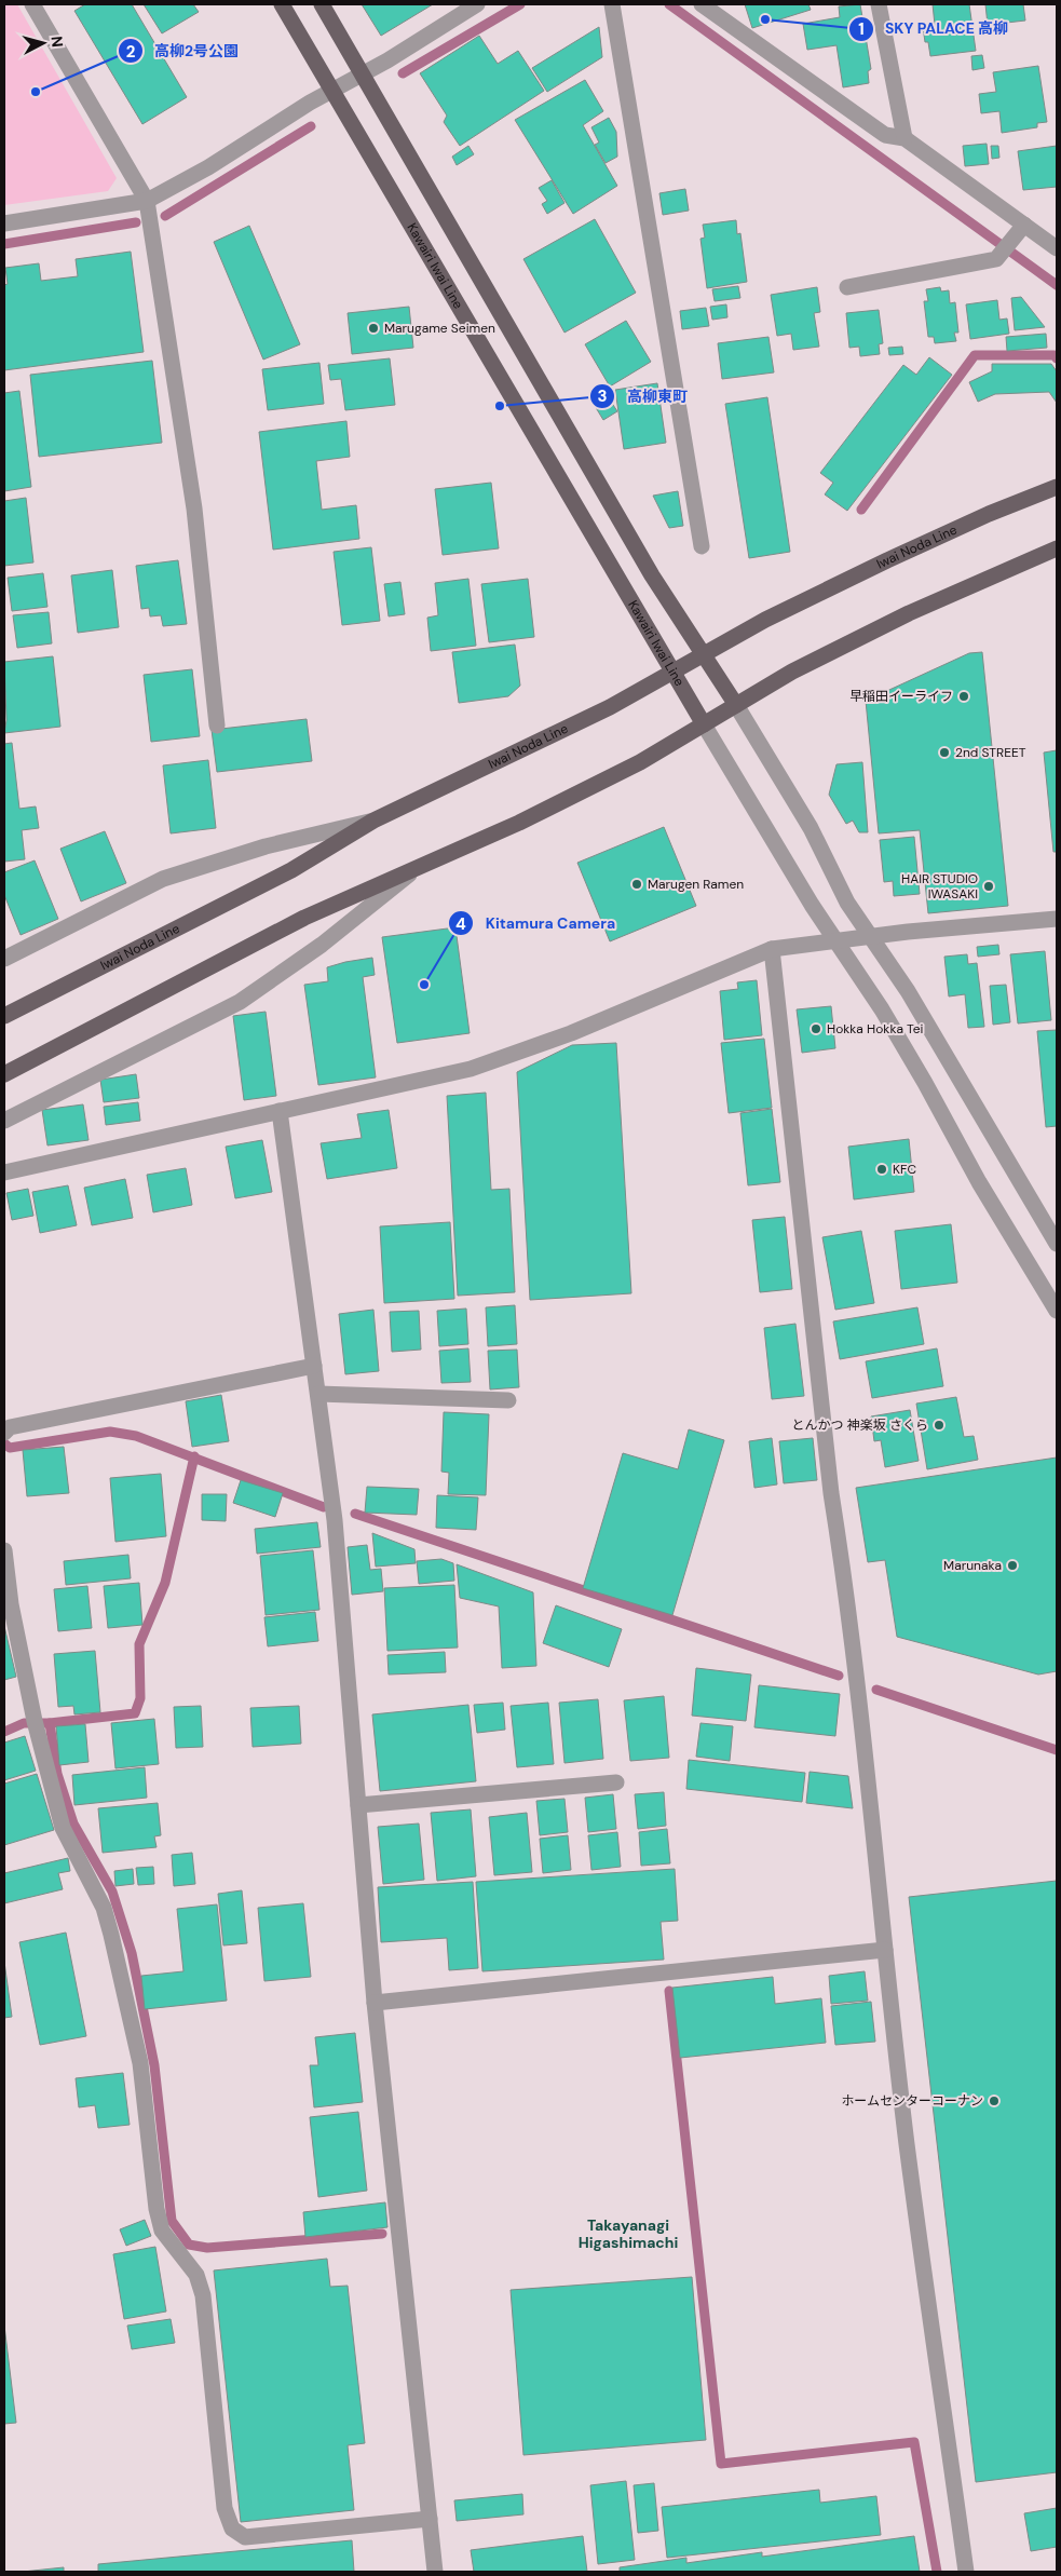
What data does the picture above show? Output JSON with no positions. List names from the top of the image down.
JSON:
{
  "streets": {
    "main road": ["Kawairi Iwai Line", "Iwai Noda Line"]
  },
  "crossings": [
    ["Kawairi Iwai Line", "Iwai Noda Line"]
  ],
  "districts": ["Takayanagi Higashimachi"],
  "places": [
    "SKY PALACE 高柳",
    "高柳2号公園",
    "Marugame Seimen",
    "高柳東町",
    "早稲田イーライフ",
    "2nd STREET",
    "Marugen Ramen",
    "HAIR STUDIO IWASAKI",
    "Kitamura Camera",
    "Hokka Hokka Tei",
    "KFC",
    "とんかつ 神楽坂 さくら",
    "Marunaka",
    "ホームセンターコーナン"
  ],
  "north": "right"
}
